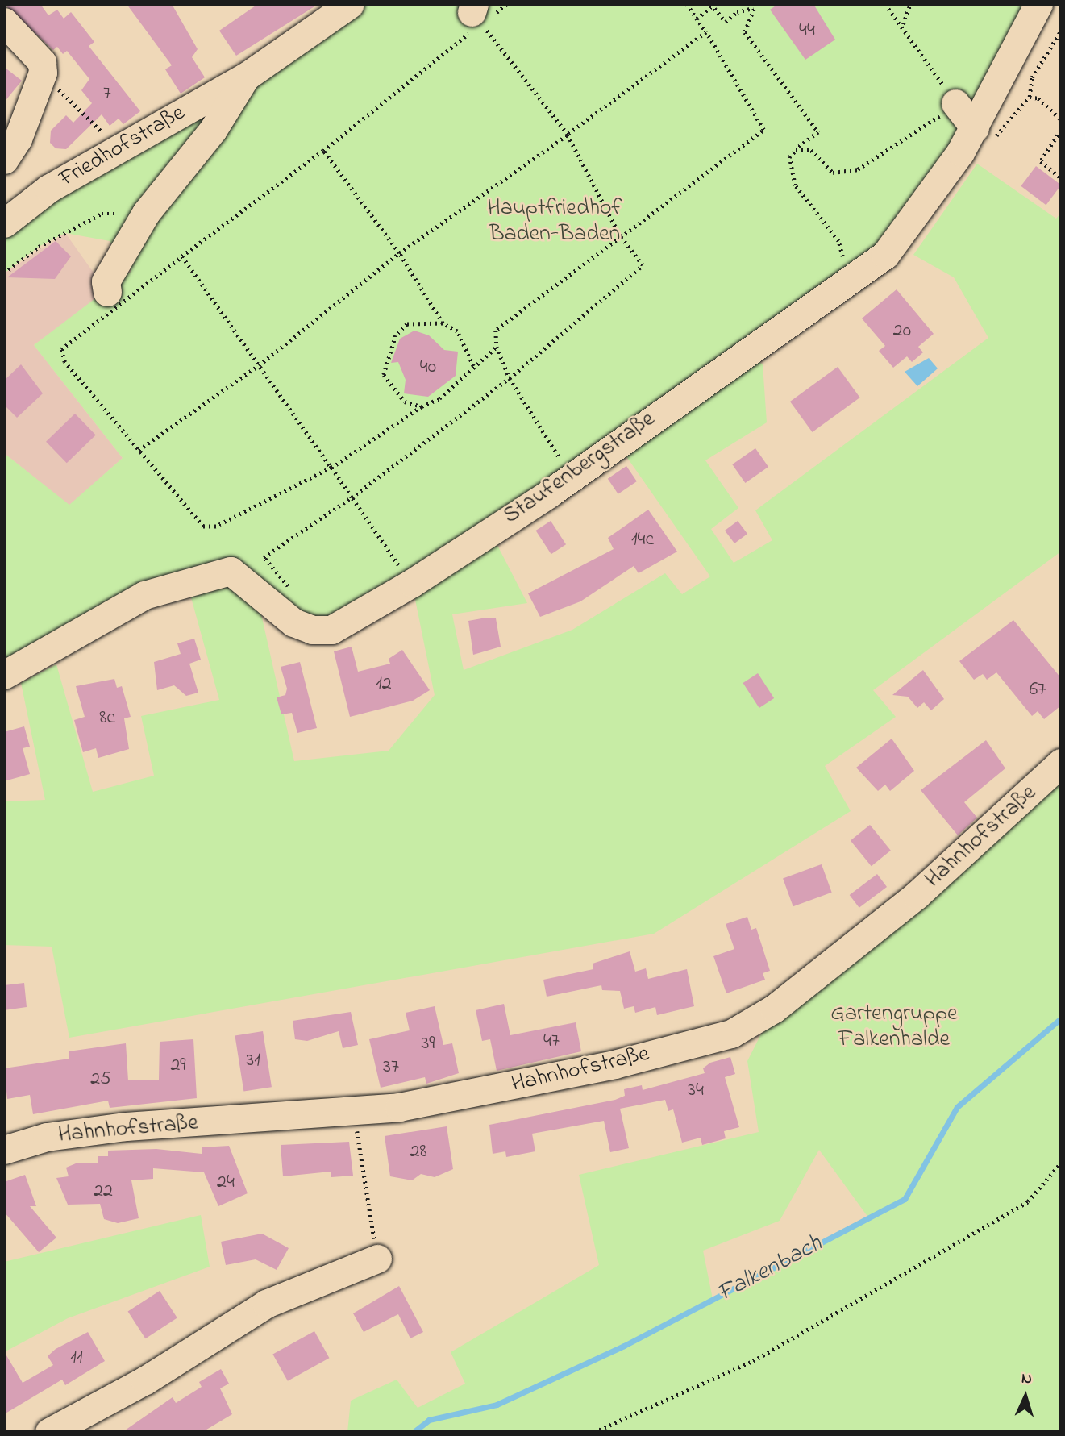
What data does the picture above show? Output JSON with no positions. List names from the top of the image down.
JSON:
{
  "streets": {
    "street": ["Friedhofstraße", "Staufenbergstraße", "Hahnhofstraße"]
  },
  "water": ["Falkenbach"],
  "parks": ["Hauptfriedhof Baden-Baden", "Gartengruppe Falkenhalde"],
  "house_numbers": [
    "44",
    "7",
    "20",
    "40",
    "14c",
    "12",
    "67",
    "8c",
    "47",
    "39",
    "31",
    "29",
    "37",
    "25",
    "34",
    "28",
    "24",
    "22",
    "11"
  ],
  "north": "top"
}
